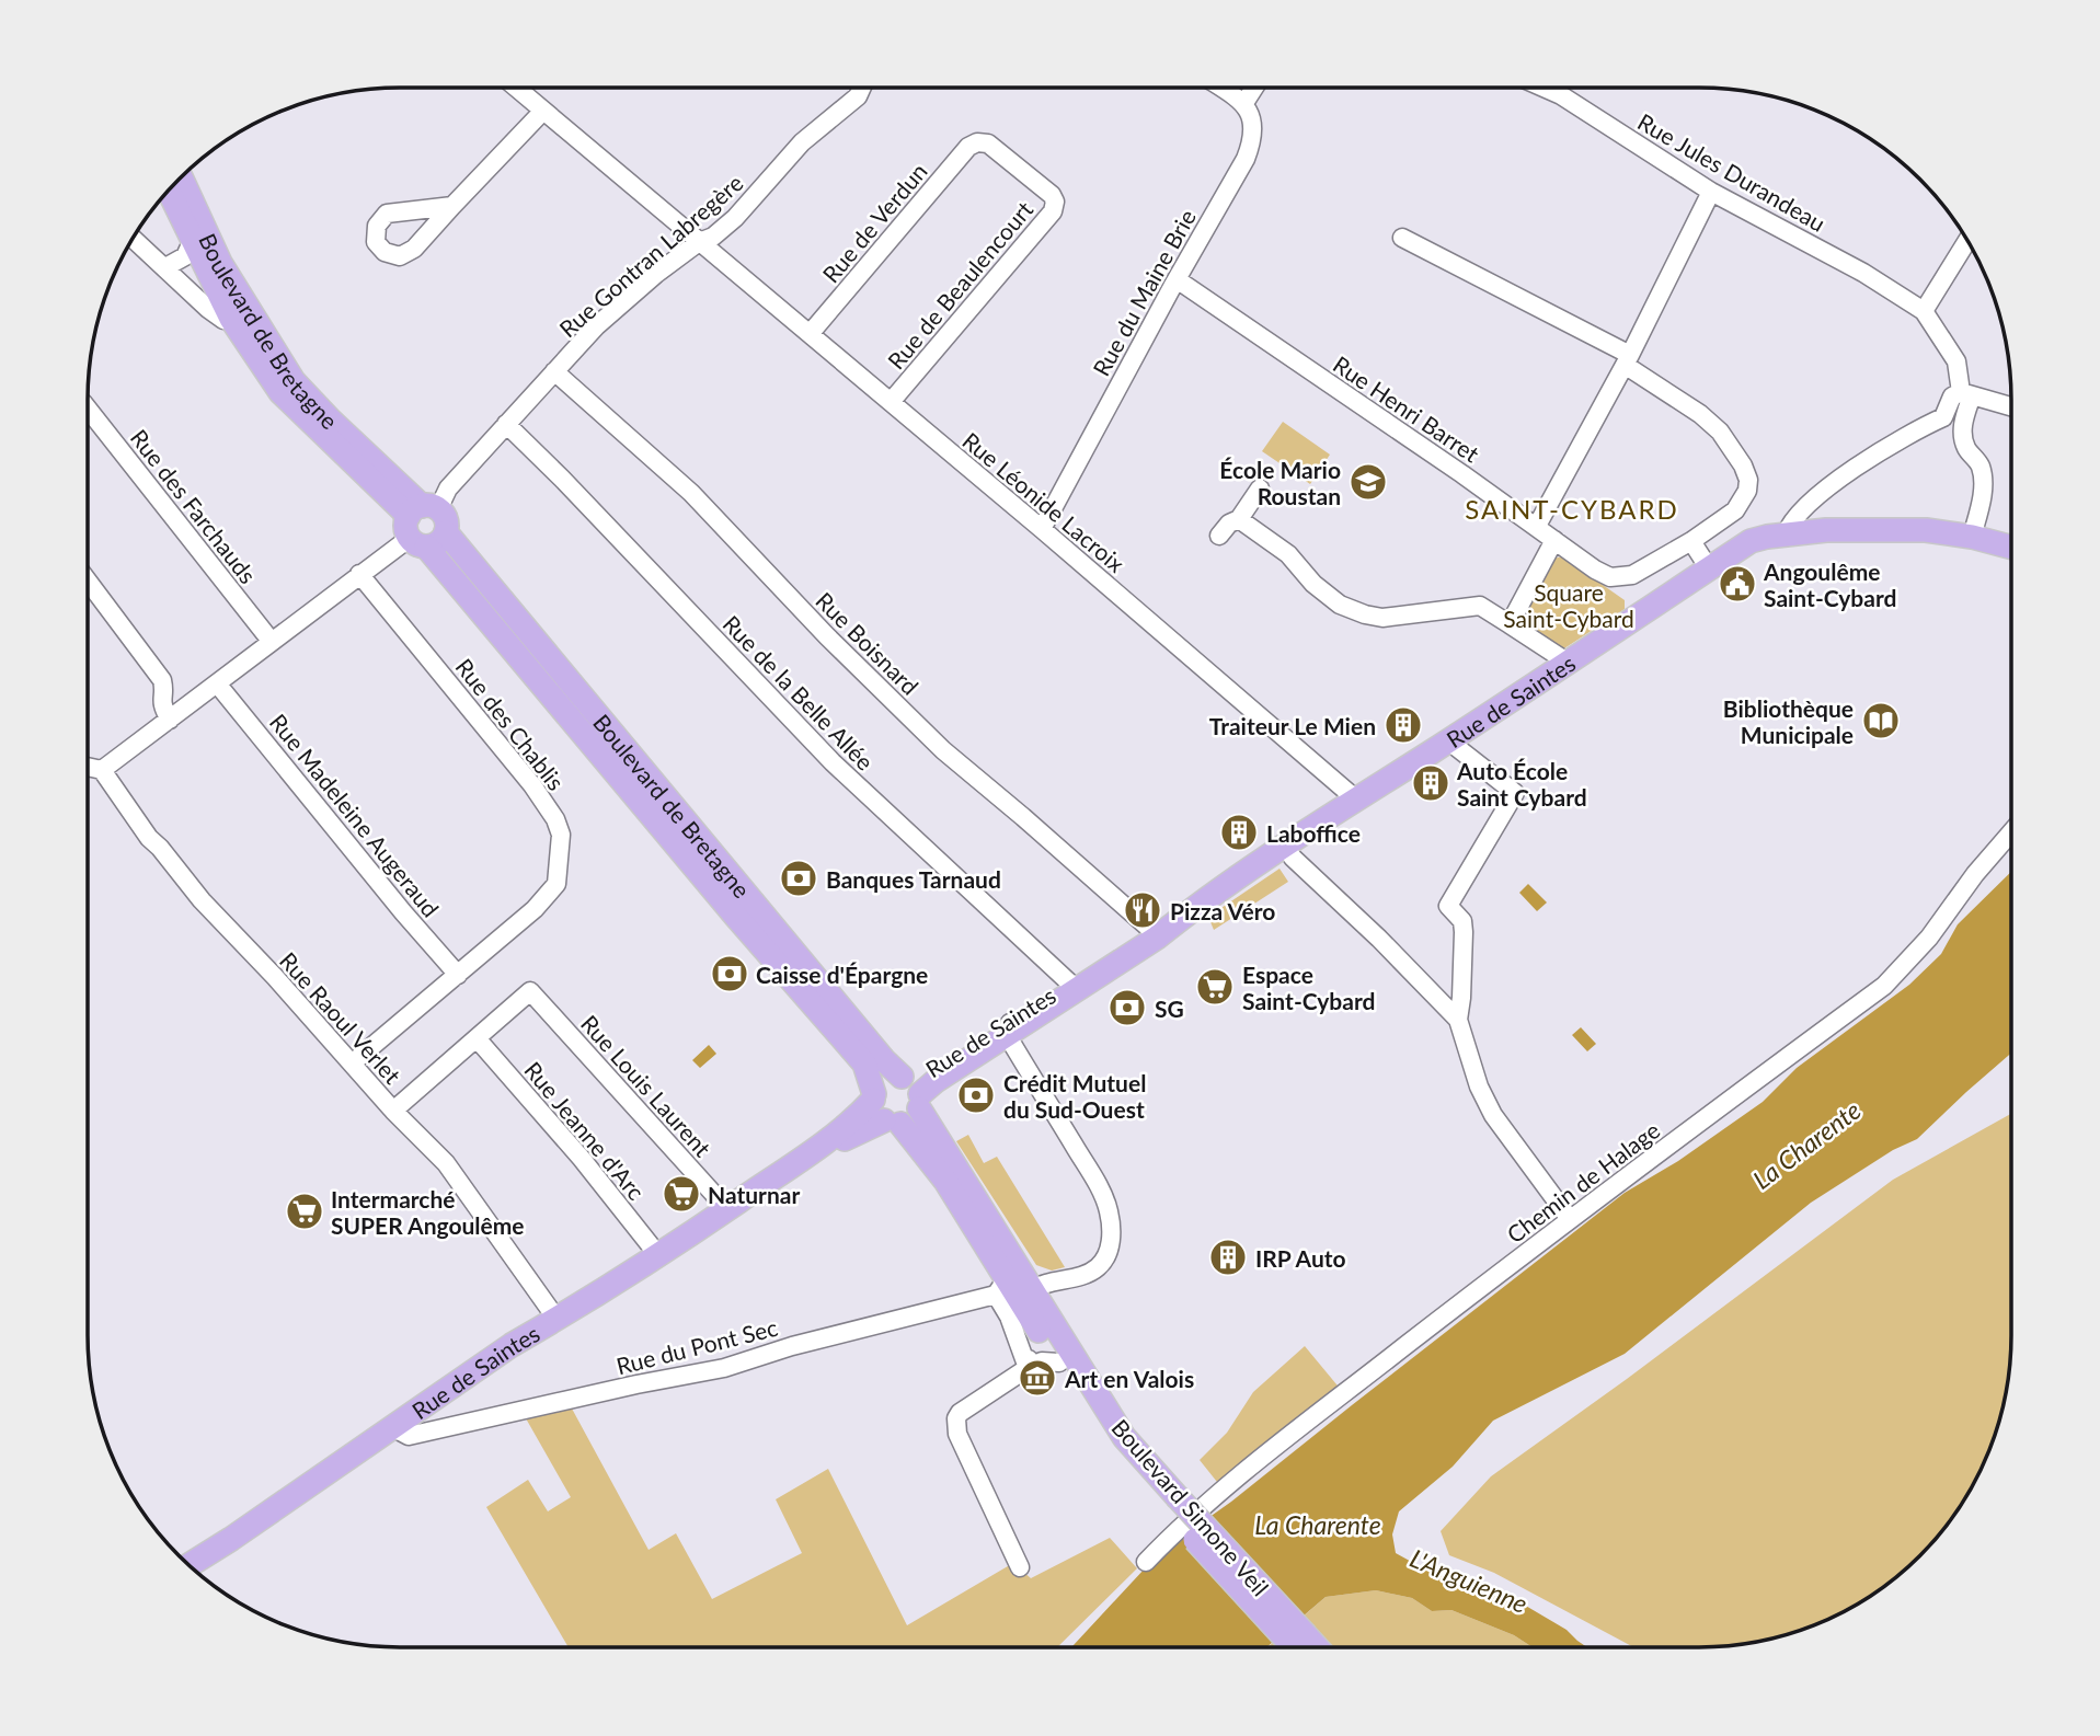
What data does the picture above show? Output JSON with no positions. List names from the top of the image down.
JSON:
{
  "streets": {
    "main road": ["Boulevard de Bretagne", "Rue de Saintes", "Boulevard Simone Veil"],
    "street": [
      "Rue Jules Durandeau",
      "Rue de Verdun",
      "Rue Gontran Labregère",
      "Rue de Beaulencourt",
      "Rue du Maine Brie",
      "Rue Henri Barret",
      "Rue Léonide Lacroix",
      "Rue des Farchauds",
      "Rue Boisnard",
      "Rue de la Belle Allée",
      "Rue des Chablis",
      "Rue Madeleine Augeraud",
      "Rue Raoul Verlet",
      "Rue Louis Laurent",
      "Rue Jeanne d'Arc",
      "Chemin de Halage",
      "Rue du Pont Sec"
    ]
  },
  "crossings": [
    ["Rue de Verdun", "Rue de Beaulencourt"],
    ["Rue de Verdun", "Rue Léonide Lacroix"],
    ["Rue Gontran Labregère", "Boulevard de Bretagne"],
    ["Rue Gontran Labregère", "Rue Léonide Lacroix"],
    ["Rue Gontran Labregère", "Rue des Farchauds"],
    ["Rue Gontran Labregère", "Rue Boisnard"],
    ["Rue Gontran Labregère", "Rue de la Belle Allée"],
    ["Rue Gontran Labregère", "Rue des Chablis"],
    ["Rue Gontran Labregère", "Rue Madeleine Augeraud"],
    ["Rue Gontran Labregère", "Rue Raoul Verlet"],
    ["Rue de Beaulencourt", "Rue Léonide Lacroix"],
    ["Rue du Maine Brie", "Rue Henri Barret"],
    ["Rue du Maine Brie", "Rue Léonide Lacroix"],
    ["Boulevard de Bretagne", "Rue de Saintes"],
    ["Boulevard de Bretagne", "Boulevard Simone Veil"],
    ["Rue Léonide Lacroix", "Rue de Saintes"],
    ["Rue Boisnard", "Rue de Saintes"],
    ["Rue de la Belle Allée", "Rue de Saintes"],
    ["Rue de Saintes", "Rue Raoul Verlet"],
    ["Rue de Saintes", "Rue Louis Laurent"],
    ["Rue de Saintes", "Rue Jeanne d'Arc"],
    ["Rue de Saintes", "Rue du Pont Sec"],
    ["Rue de Saintes", "Boulevard Simone Veil"],
    ["Rue des Chablis", "Rue Madeleine Augeraud"],
    ["Rue des Chablis", "Rue Raoul Verlet"],
    ["Rue Louis Laurent", "Rue Jeanne d'Arc"],
    ["Rue du Pont Sec", "Boulevard Simone Veil"]
  ],
  "districts": ["SAINT-CYBARD"],
  "water": ["La Charente", "L'Anguienne"],
  "parks": ["Square Saint-Cybard"],
  "places": {
    "school or university": ["École Mario Roustan"],
    "public building": ["Angoulême Saint-Cybard"],
    "library": ["Bibliothèque Municipale"],
    "building": [
      "Traiteur Le Mien",
      "Auto École Saint Cybard",
      "Laboffice",
      "IRP Auto"
    ],
    "bank": [
      "Banques Tarnaud",
      "Caisse d'Épargne",
      "SG",
      "Crédit Mutuel du Sud-Ouest"
    ],
    "restaurant": ["Pizza Véro"],
    "supermarket": ["Espace Saint-Cybard", "Naturnar", "Intermarché SUPER Angoulême"],
    "museum": ["Art en Valois"]
  }
}
